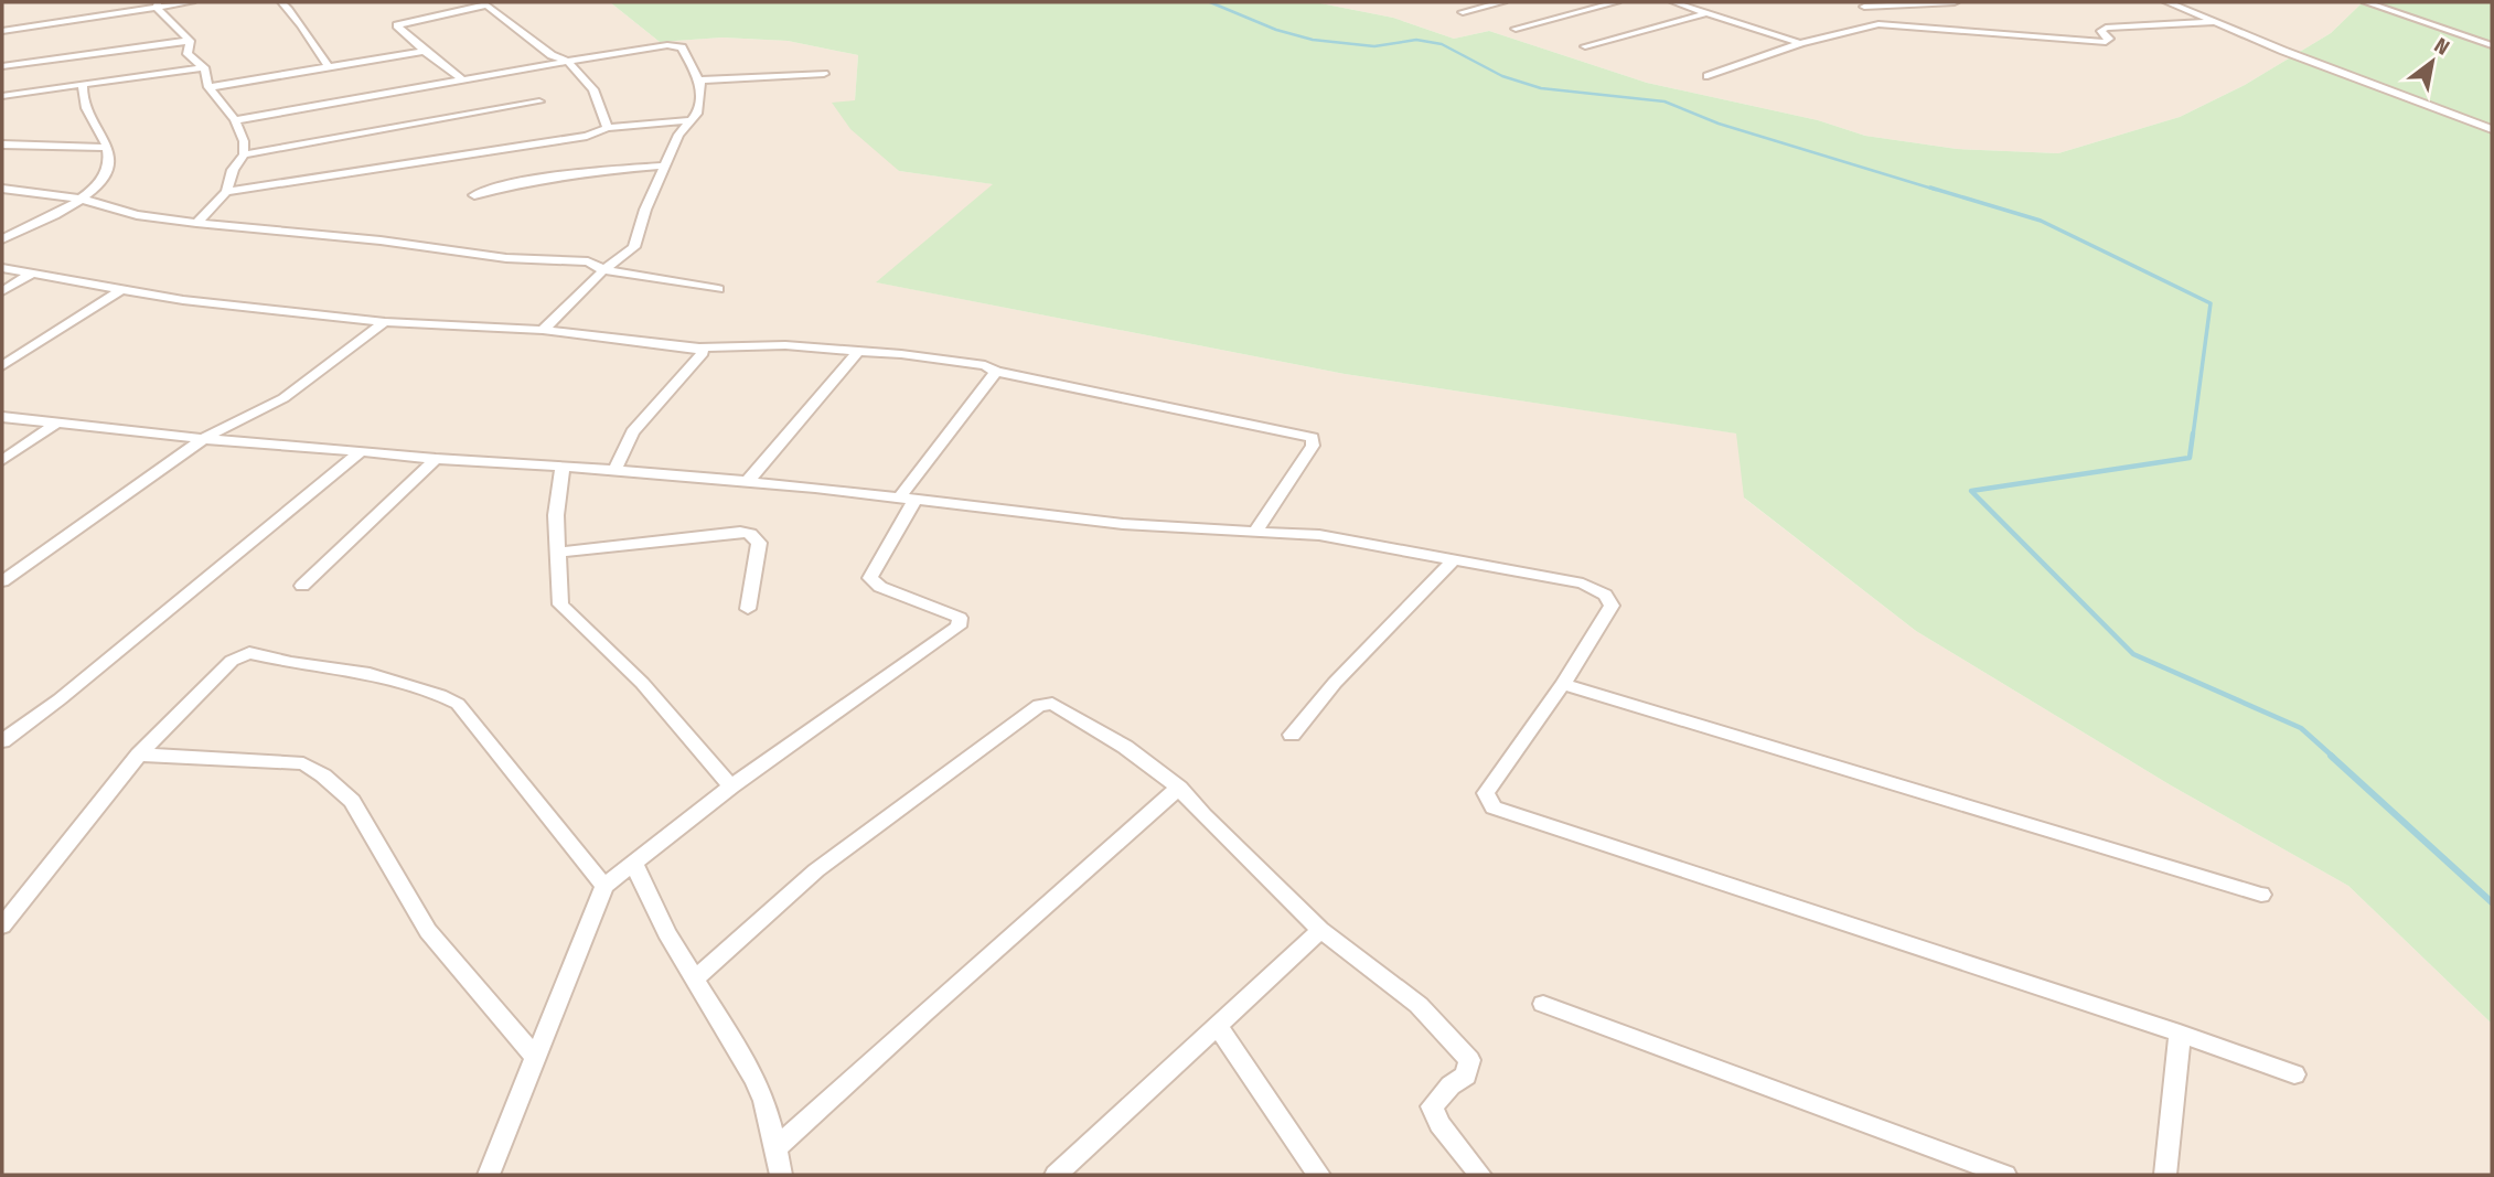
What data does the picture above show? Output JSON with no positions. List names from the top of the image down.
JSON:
{
  "north": "top right"
}
